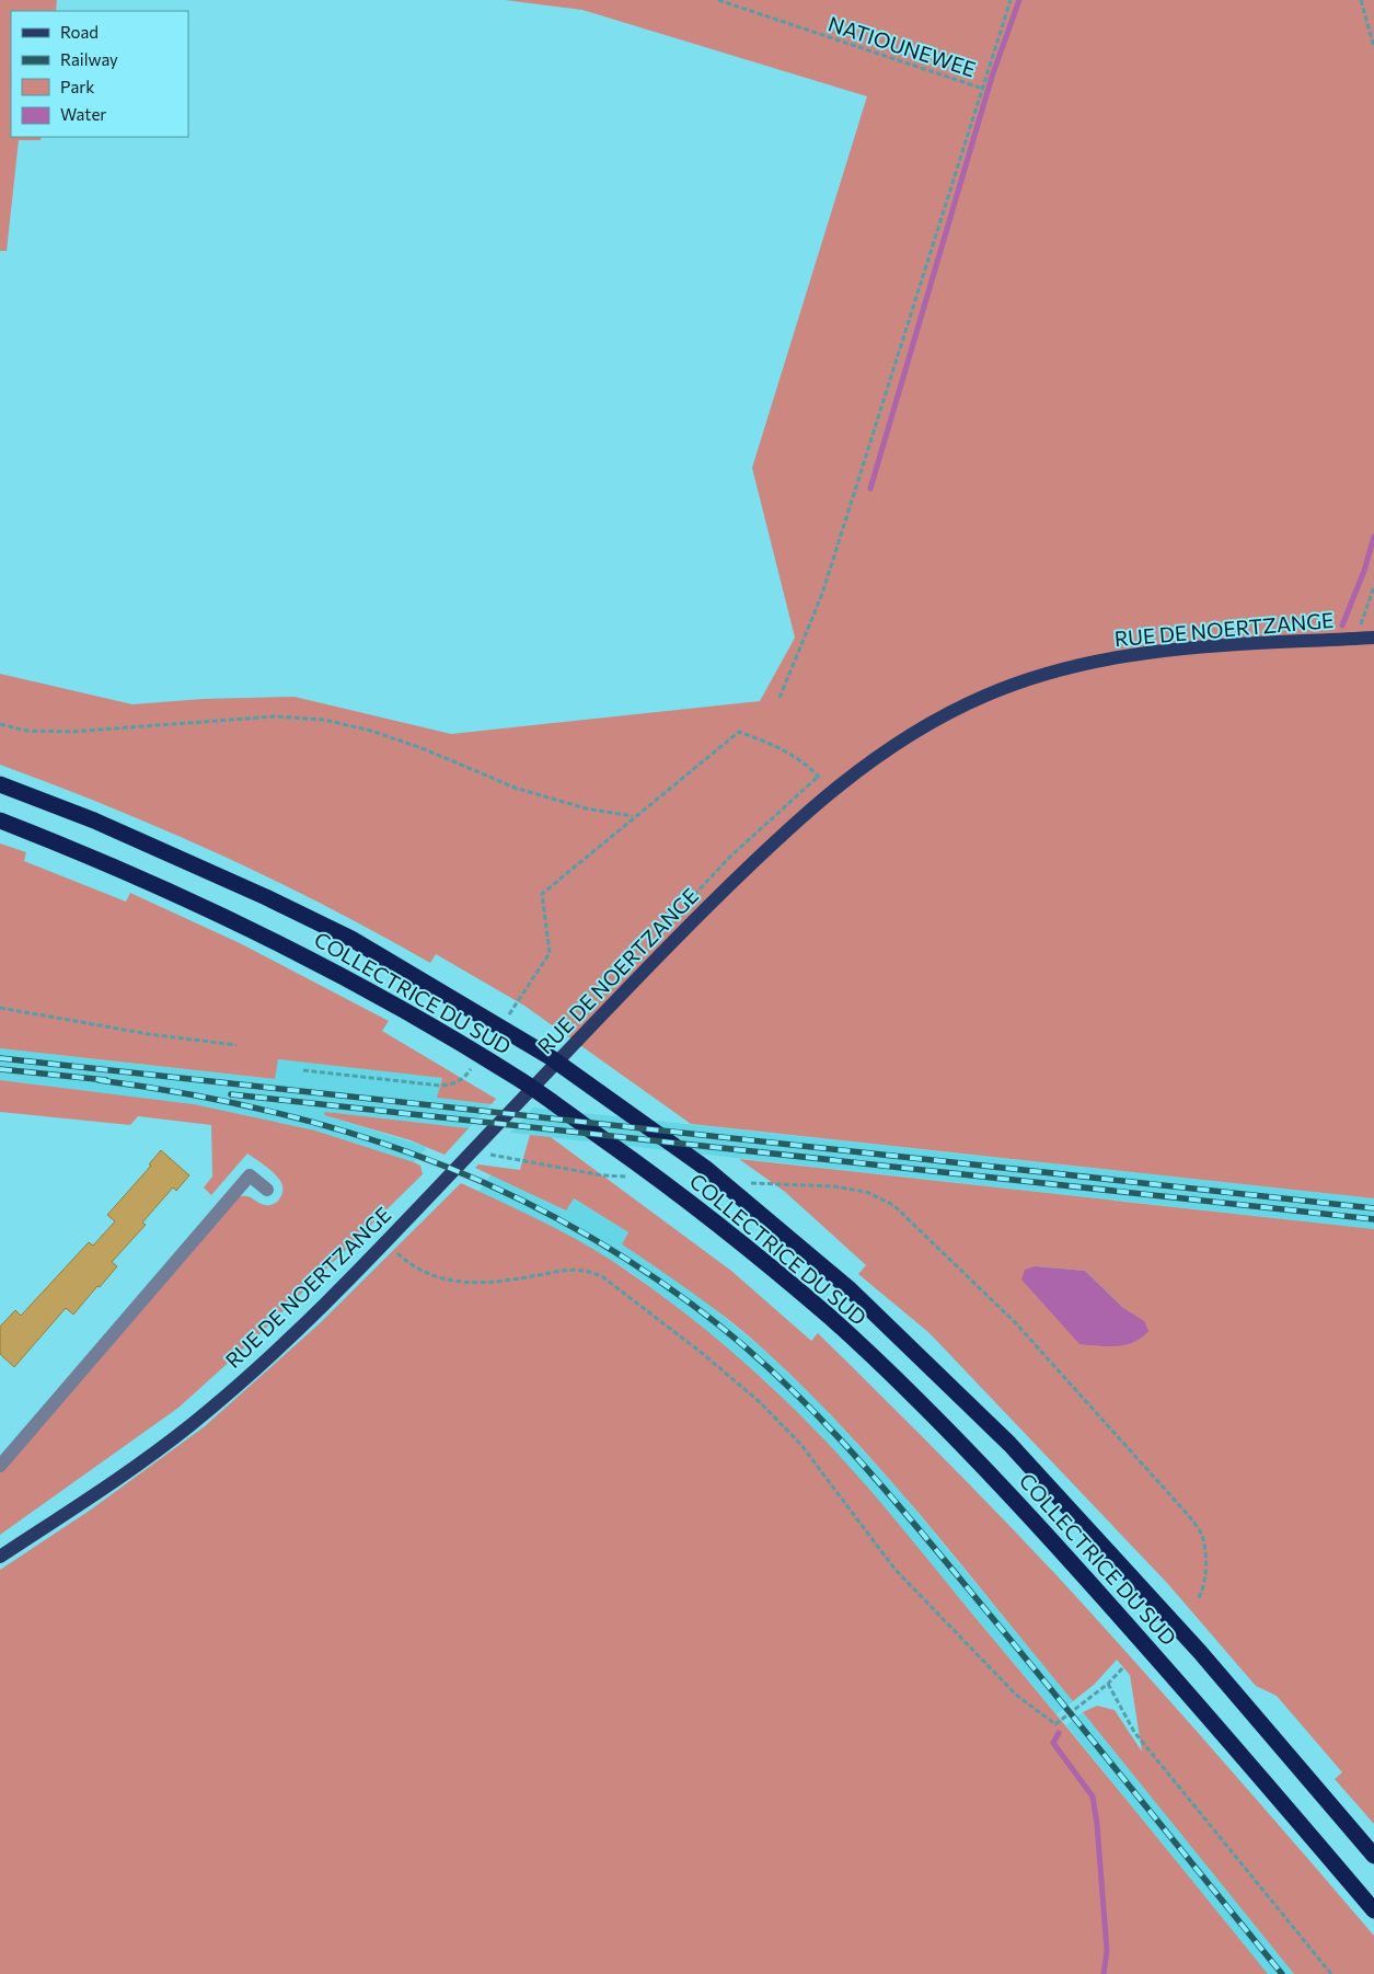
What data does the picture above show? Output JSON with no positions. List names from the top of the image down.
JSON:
{
  "streets": {
    "highway": ["COLLECTRICE DU SUD"],
    "main road": ["RUE DE NOERTZANGE"],
    "path": ["NATIOUNEWEE"]
  },
  "legend": [
    "Road",
    "Railway",
    "Park",
    "Water"
  ]
}
